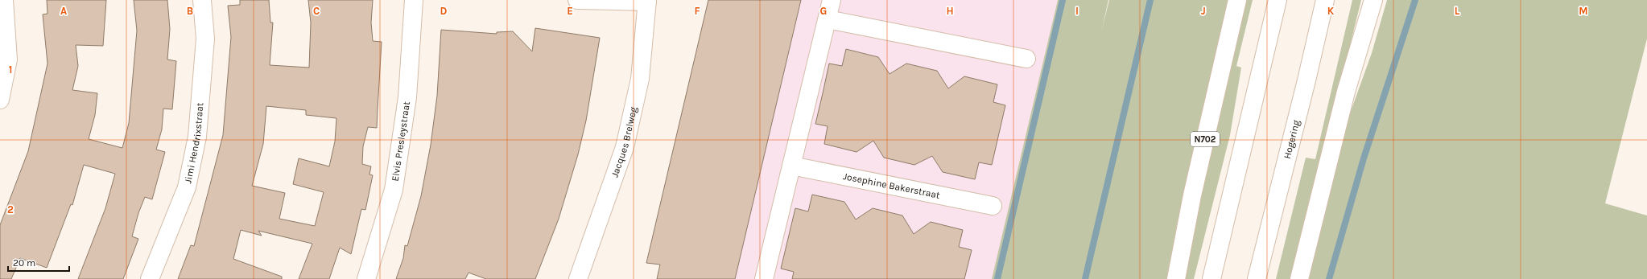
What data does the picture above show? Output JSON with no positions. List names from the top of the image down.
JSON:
{
  "streets": {
    "main road": [
      "N702",
      "Hogering",
      "Elvis Presleystraat",
      "Jacques Brelweg",
      "Jimi Hendrixstraat",
      "Josephine Bakerstraat"
    ]
  },
  "scale_bar": "20 m",
  "grid": {
    "columns": [
      "A",
      "B",
      "C",
      "D",
      "E",
      "F",
      "G",
      "H",
      "I",
      "J",
      "K",
      "L",
      "M"
    ],
    "rows": ["1", "2"]
  }
}
